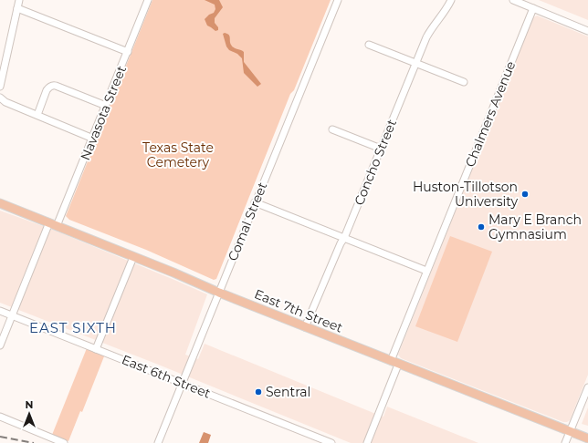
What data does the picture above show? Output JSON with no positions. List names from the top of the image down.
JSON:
{
  "streets": {
    "main road": ["East 7th Street"],
    "street": [
      "Navasota Street",
      "Chalmers Avenue",
      "Concho Street",
      "Comal Street",
      "East 6th Street"
    ]
  },
  "crossings": [
    ["Navasota Street", "East 7th Street"],
    ["Navasota Street", "East 6th Street"],
    ["Chalmers Avenue", "East 7th Street"],
    ["Concho Street", "East 7th Street"],
    ["Comal Street", "East 7th Street"],
    ["Comal Street", "East 6th Street"]
  ],
  "districts": ["EAST SIXTH"],
  "parks": ["Texas State Cemetery"],
  "places": ["Huston-Tillotson University", "Mary E Branch Gymnasium", "Sentral"],
  "north": "top"
}
